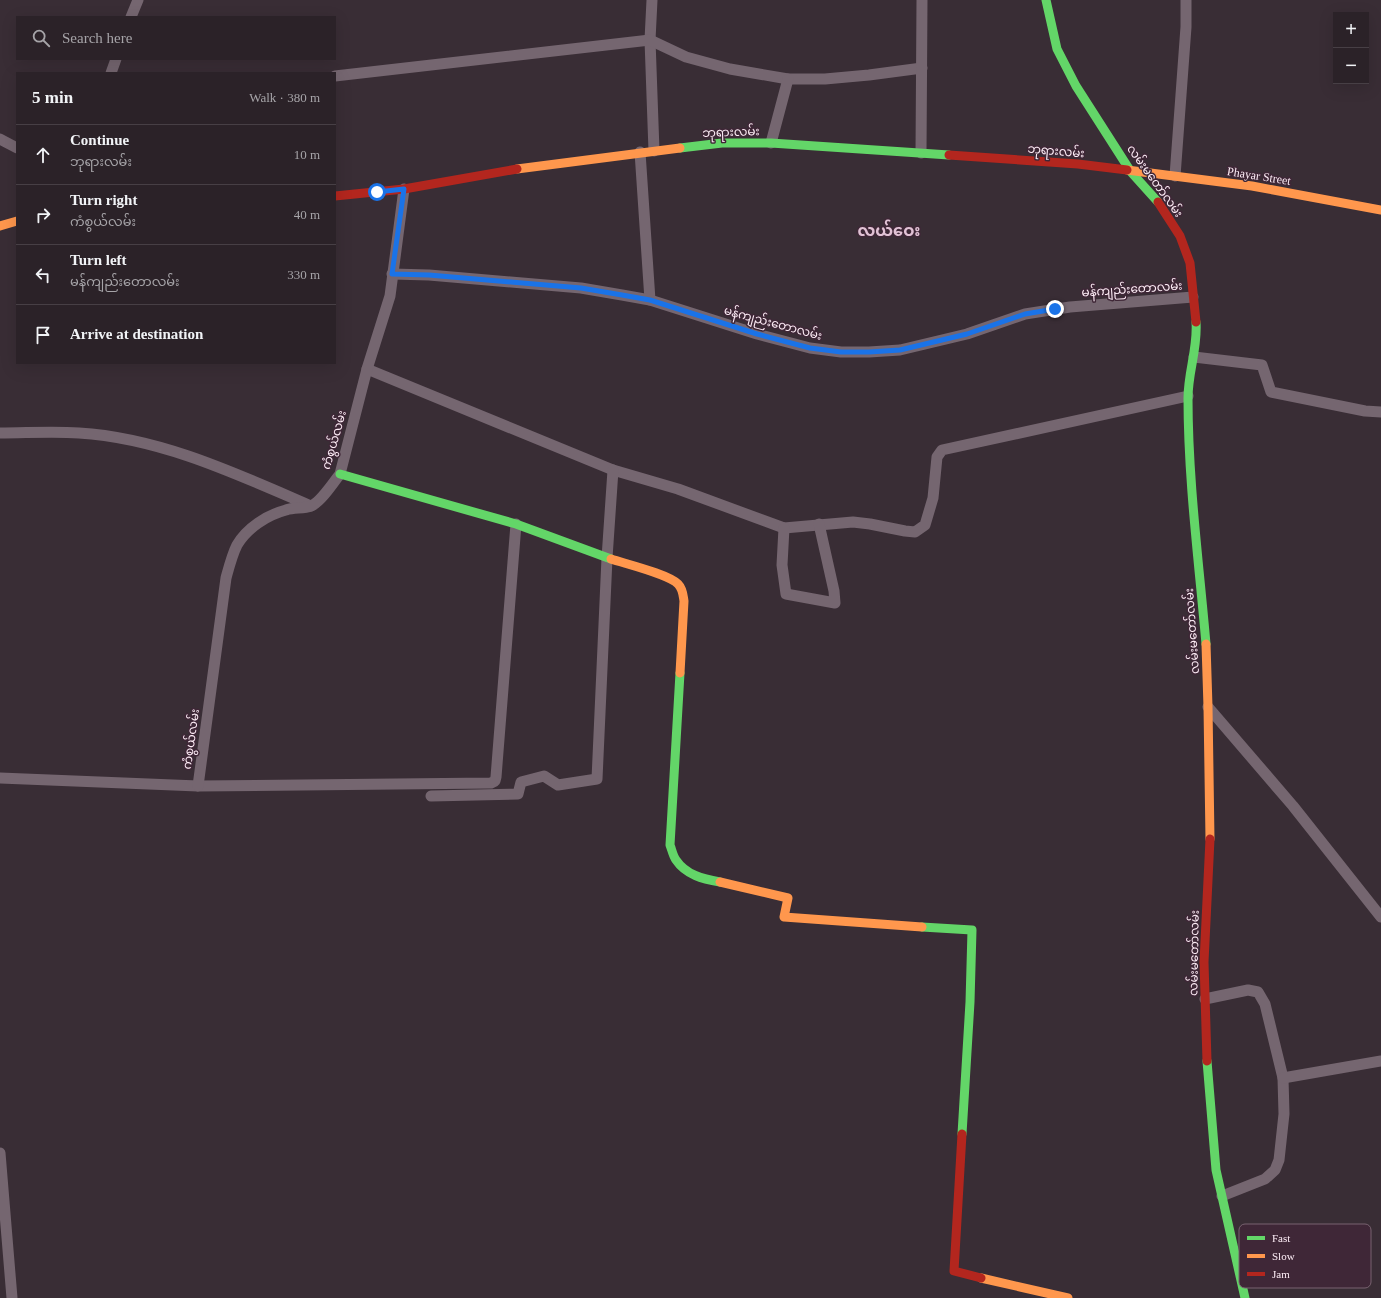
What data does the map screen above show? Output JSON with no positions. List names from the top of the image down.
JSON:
{
  "streets": {
    "street": [
      "ဘုရားလမ်း",
      "Phayar Street",
      "လမ်းမတော်လမ်း",
      "မန်ကျည်းတောလမ်း",
      "ကံစွယ်လမ်း"
    ]
  },
  "crossings": [
    ["ဘုရားလမ်း", "Phayar Street"],
    ["ဘုရားလမ်း", "လမ်းမတော်လမ်း"],
    ["ဘုရားလမ်း", "ကံစွယ်လမ်း"],
    ["Phayar Street", "လမ်းမတော်လမ်း"],
    ["လမ်းမတော်လမ်း", "မန်ကျည်းတောလမ်း"],
    ["မန်ကျည်းတောလမ်း", "ကံစွယ်လမ်း"]
  ],
  "districts": ["လယ်ဝေး"],
  "legend": ["Fast", "Slow", "Jam"],
  "page": {
    "map_buttons": ["+", "−"],
    "search": "Search here",
    "heading": ["5 min", "Walk · 380 m"],
    "list": [
      ["Continue", "ဘုရားလမ်း", "10 m"],
      ["Turn right", "ကံစွယ်လမ်း", "40 m"],
      ["Turn left", "မန်ကျည်းတောလမ်း", "330 m"],
      "Arrive at destination"
    ]
  }
}
